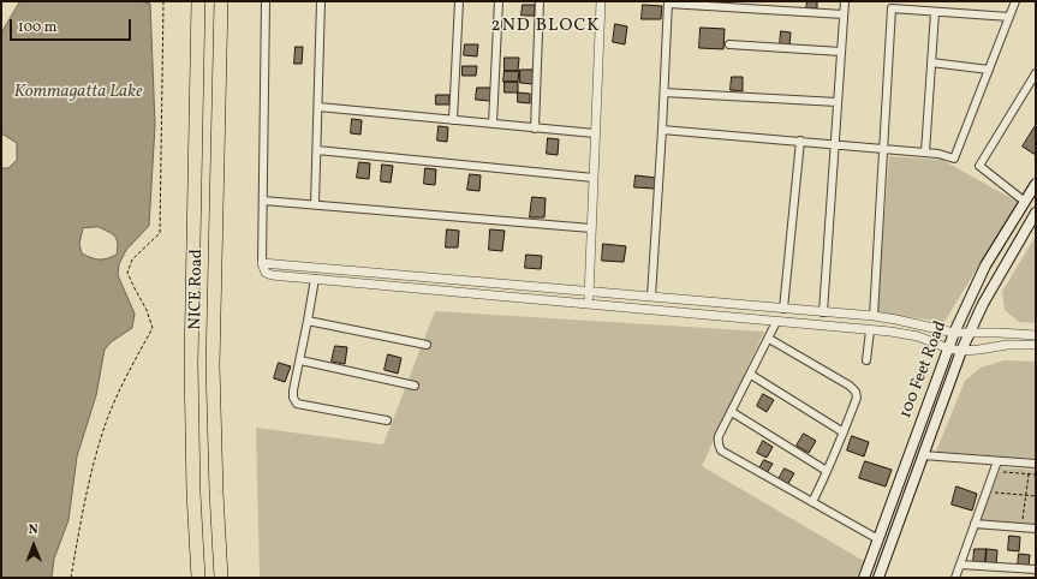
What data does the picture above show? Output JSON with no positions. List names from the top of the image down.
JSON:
{
  "streets": {
    "highway": ["NICE Road"],
    "main road": ["100 Feet Road"]
  },
  "districts": ["2ND BLOCK"],
  "water": ["Kommagatta Lake"],
  "scale_bar": "100 m",
  "north": "top"
}
